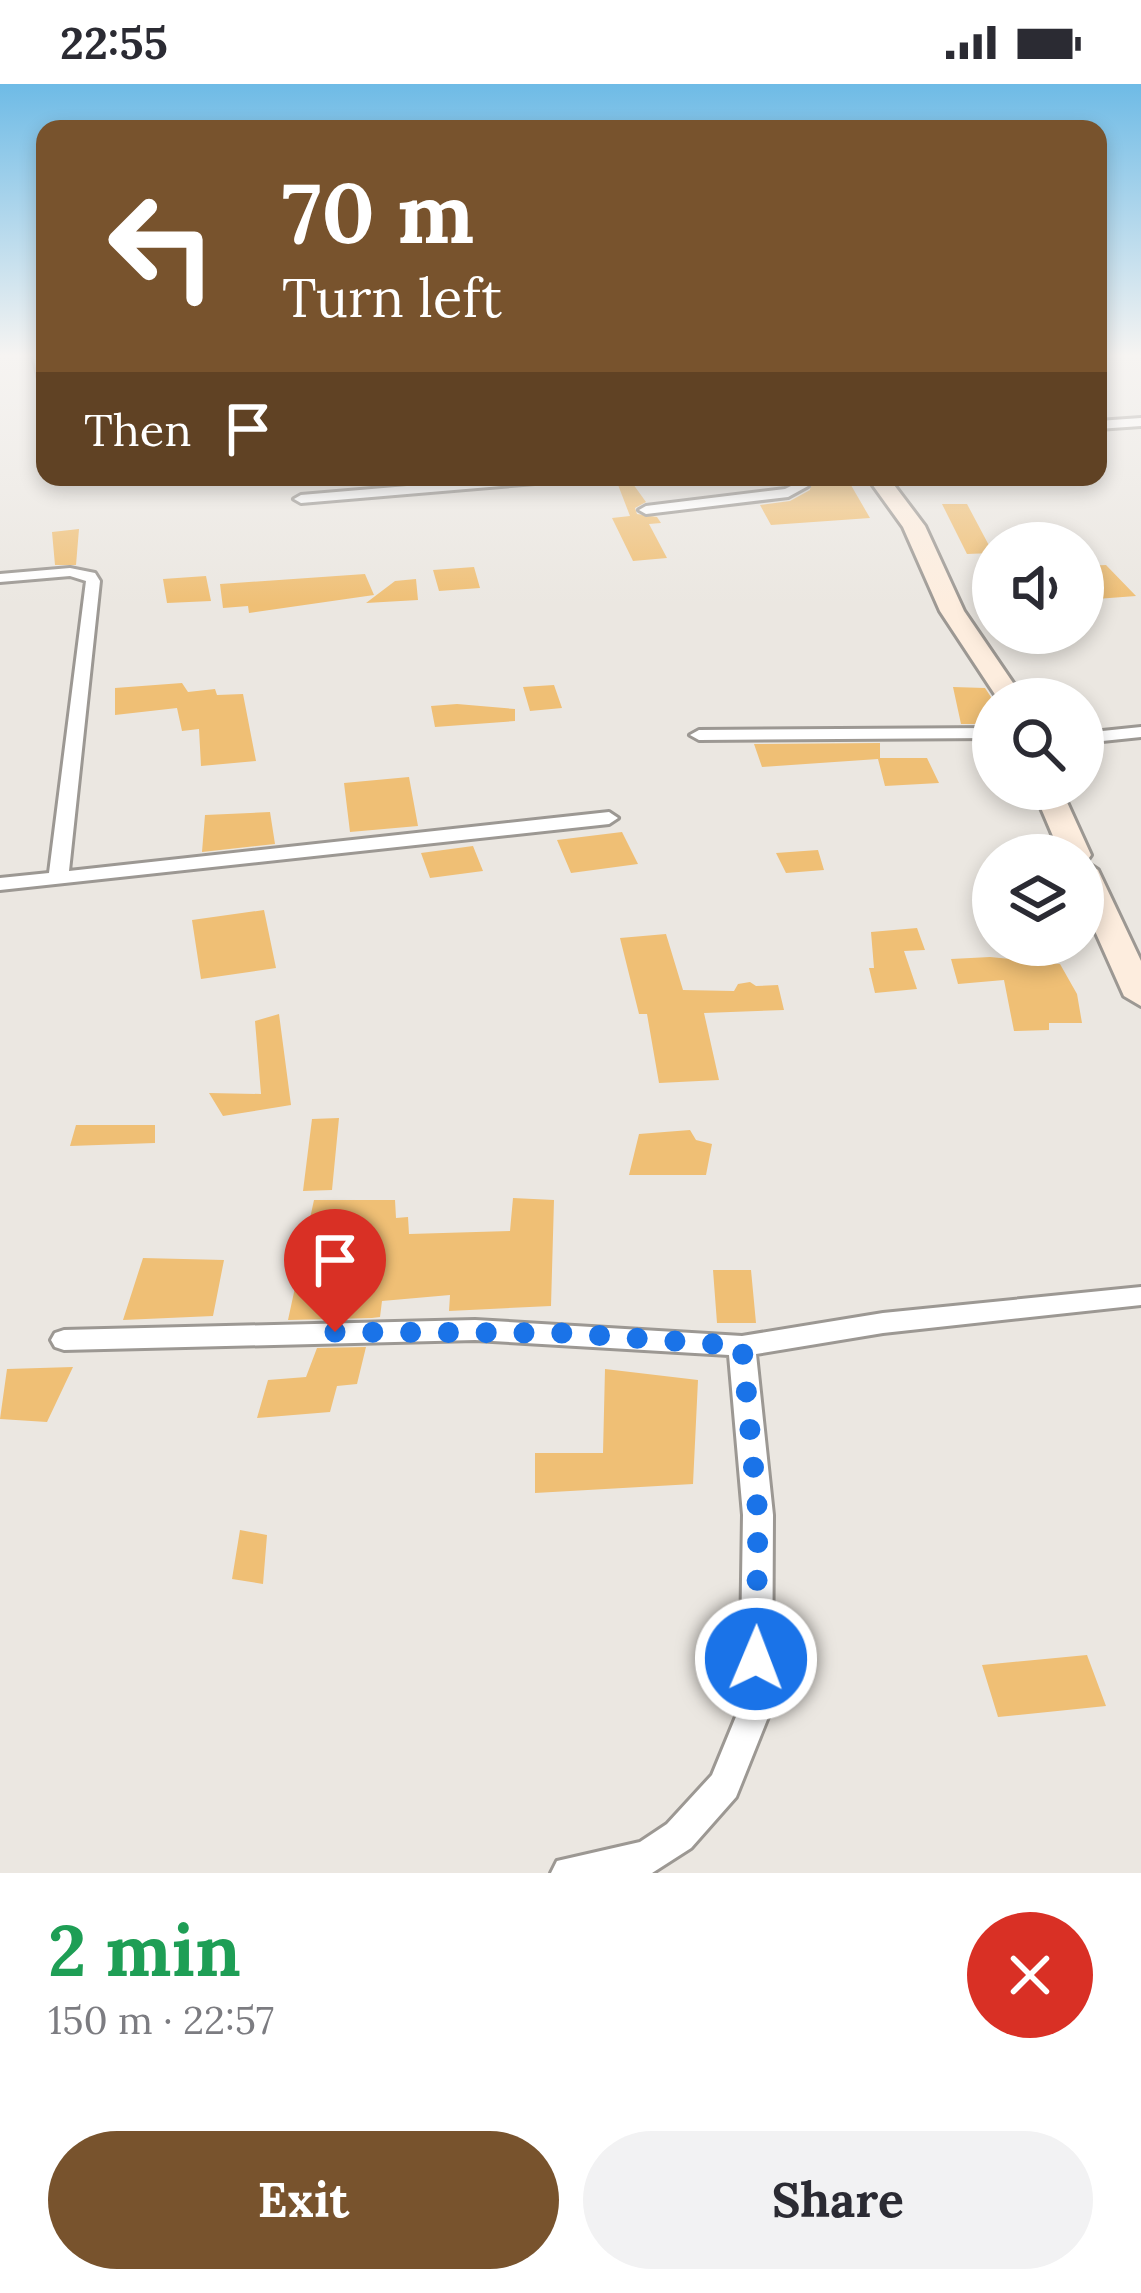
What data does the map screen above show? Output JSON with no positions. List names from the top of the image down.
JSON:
{
  "page": {
    "status": "22:55",
    "turn": ["70 m", "Turn left"],
    "then": "Then",
    "heading": ["2 min", "150 m · 22:57"],
    "buttons": ["Exit", "Share"]
  }
}
